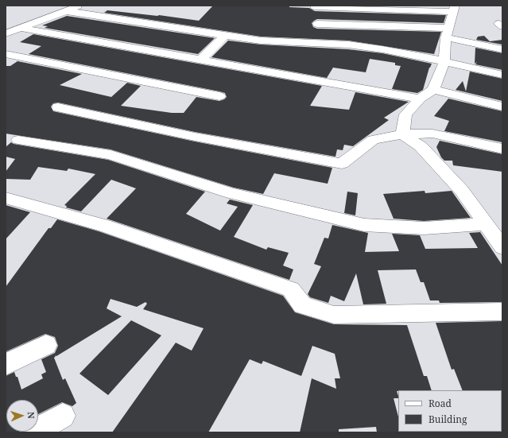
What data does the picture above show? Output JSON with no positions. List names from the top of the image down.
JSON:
{
  "legend": ["Road", "Building"],
  "north": "right"
}
